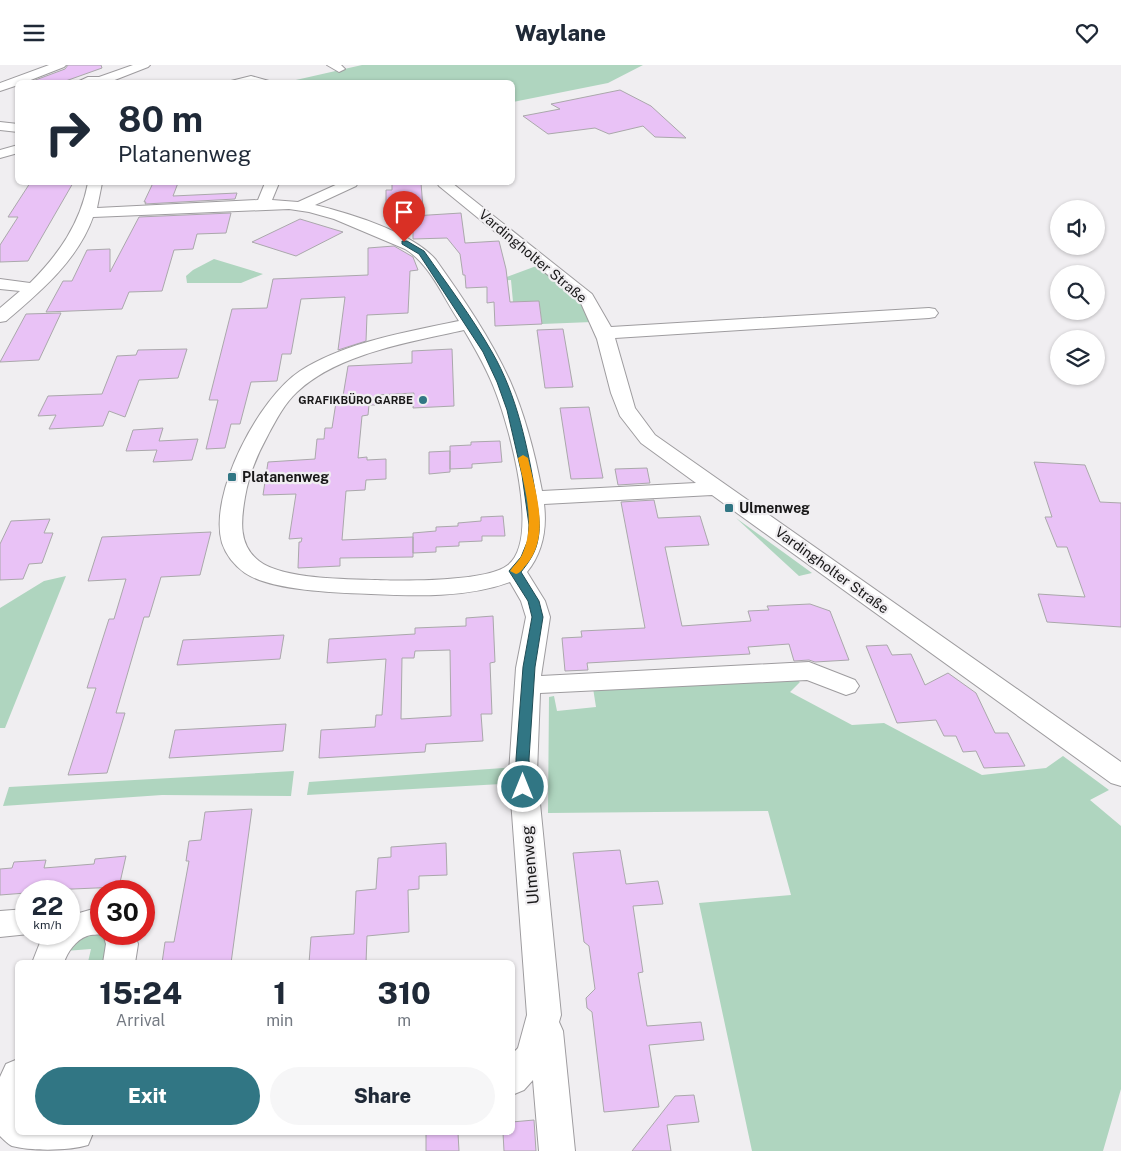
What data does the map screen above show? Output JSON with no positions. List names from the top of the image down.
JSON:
{
  "streets": {
    "street": ["Vardingholter Straße", "Ulmenweg"]
  },
  "places": {
    "other": ["GRAFIKBÜRO GARBE"],
    "transit": ["Platanenweg", "Ulmenweg"]
  },
  "page": {
    "header": "Waylane",
    "turn": ["80 m", "Platanenweg"],
    "speed": "22 km/h",
    "limit": "30",
    "eta": [
      "15:24",
      "Arrival",
      "1",
      "min",
      "310",
      "m"
    ],
    "buttons": ["Exit", "Share"]
  }
}
